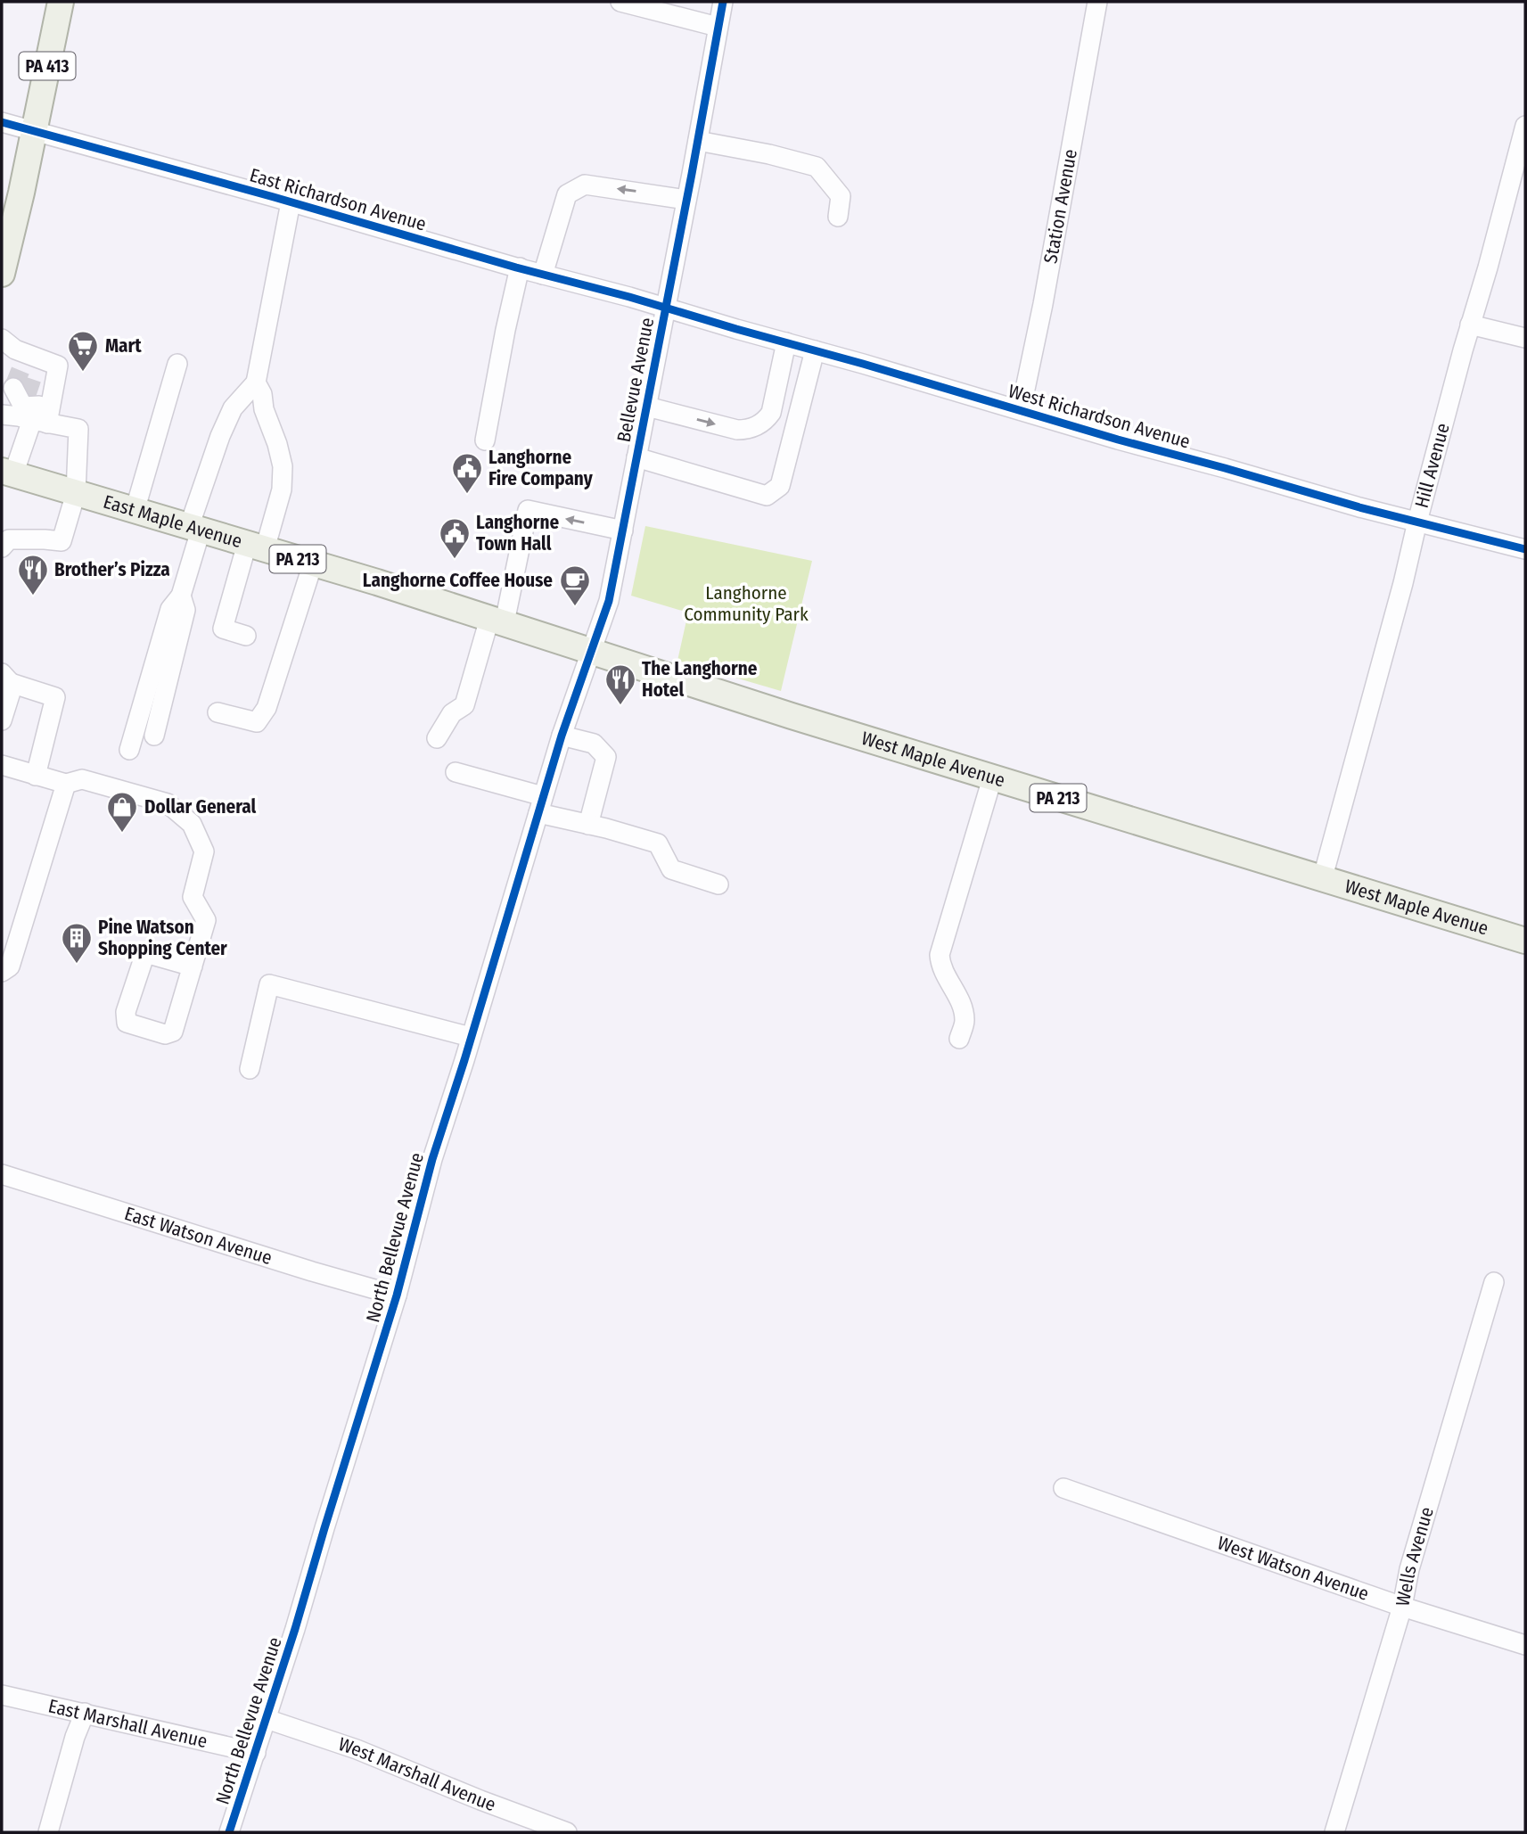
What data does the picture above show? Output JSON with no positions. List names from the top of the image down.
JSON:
{
  "streets": {
    "main road": [
      "PA 413",
      "East Maple Avenue",
      "PA 213",
      "West Maple Avenue"
    ],
    "street": [
      "East Richardson Avenue",
      "Station Avenue",
      "Bellevue Avenue",
      "West Richardson Avenue",
      "Hill Avenue",
      "East Watson Avenue",
      "North Bellevue Avenue",
      "Wells Avenue",
      "West Watson Avenue",
      "East Marshall Avenue",
      "West Marshall Avenue"
    ]
  },
  "crossings": [
    ["PA 413", "East Richardson Avenue"],
    ["East Richardson Avenue", "Bellevue Avenue"],
    ["East Richardson Avenue", "West Richardson Avenue"],
    ["Station Avenue", "West Richardson Avenue"],
    ["Bellevue Avenue", "West Richardson Avenue"],
    ["Bellevue Avenue", "East Maple Avenue"],
    ["Bellevue Avenue", "West Maple Avenue"],
    ["Bellevue Avenue", "North Bellevue Avenue"],
    ["West Richardson Avenue", "Hill Avenue"],
    ["Hill Avenue", "West Maple Avenue"],
    ["East Maple Avenue", "West Maple Avenue"],
    ["East Maple Avenue", "North Bellevue Avenue"],
    ["West Maple Avenue", "North Bellevue Avenue"],
    ["East Watson Avenue", "North Bellevue Avenue"],
    ["North Bellevue Avenue", "East Marshall Avenue"],
    ["North Bellevue Avenue", "West Marshall Avenue"],
    ["Wells Avenue", "West Watson Avenue"]
  ],
  "parks": ["Langhorne Community Park"],
  "places": {
    "supermarket": ["Mart"],
    "public building": ["Langhorne Fire Company", "Langhorne Town Hall"],
    "restaurant": ["Brother’s Pizza", "The Langhorne Hotel"],
    "cafe": ["Langhorne Coffee House"],
    "shop": ["Dollar General"],
    "building": ["Pine Watson Shopping Center"]
  }
}
